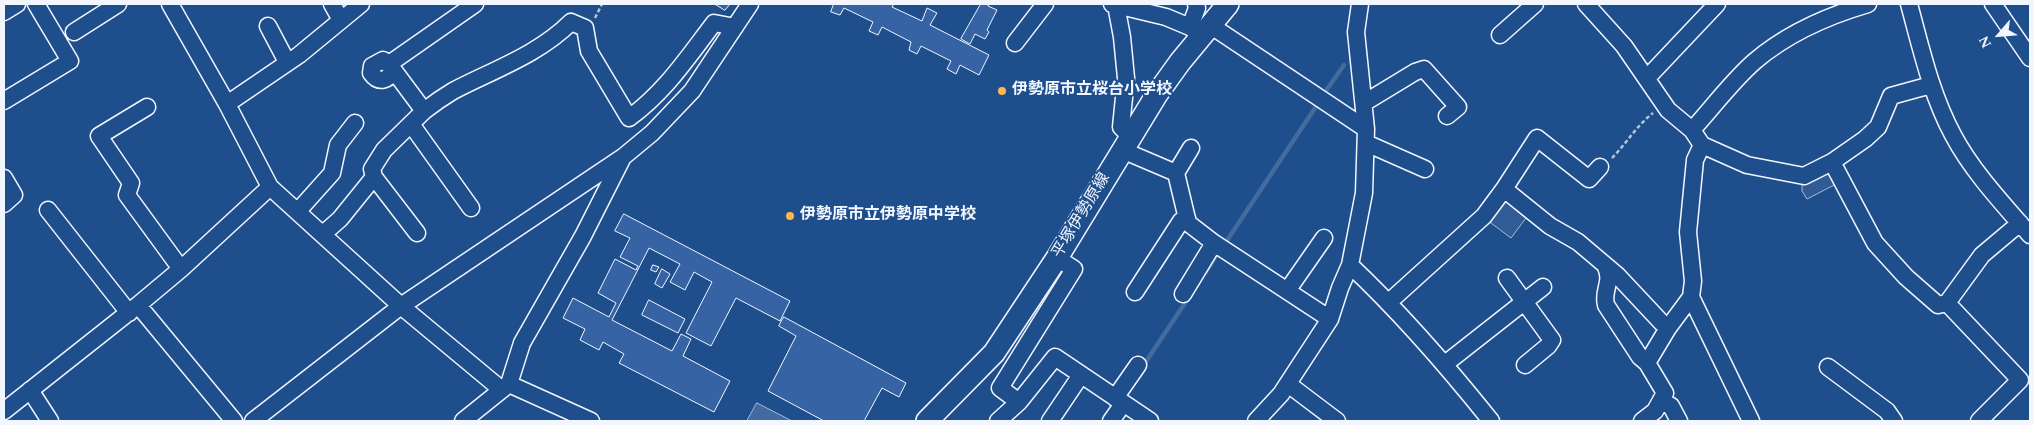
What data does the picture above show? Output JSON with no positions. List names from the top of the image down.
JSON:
{
  "streets": {
    "main road": ["平塚伊勢原線"]
  },
  "places": ["伊勢原市立桜台小学校", "伊勢原市立伊勢原中学校"],
  "north": "bottom left"
}
